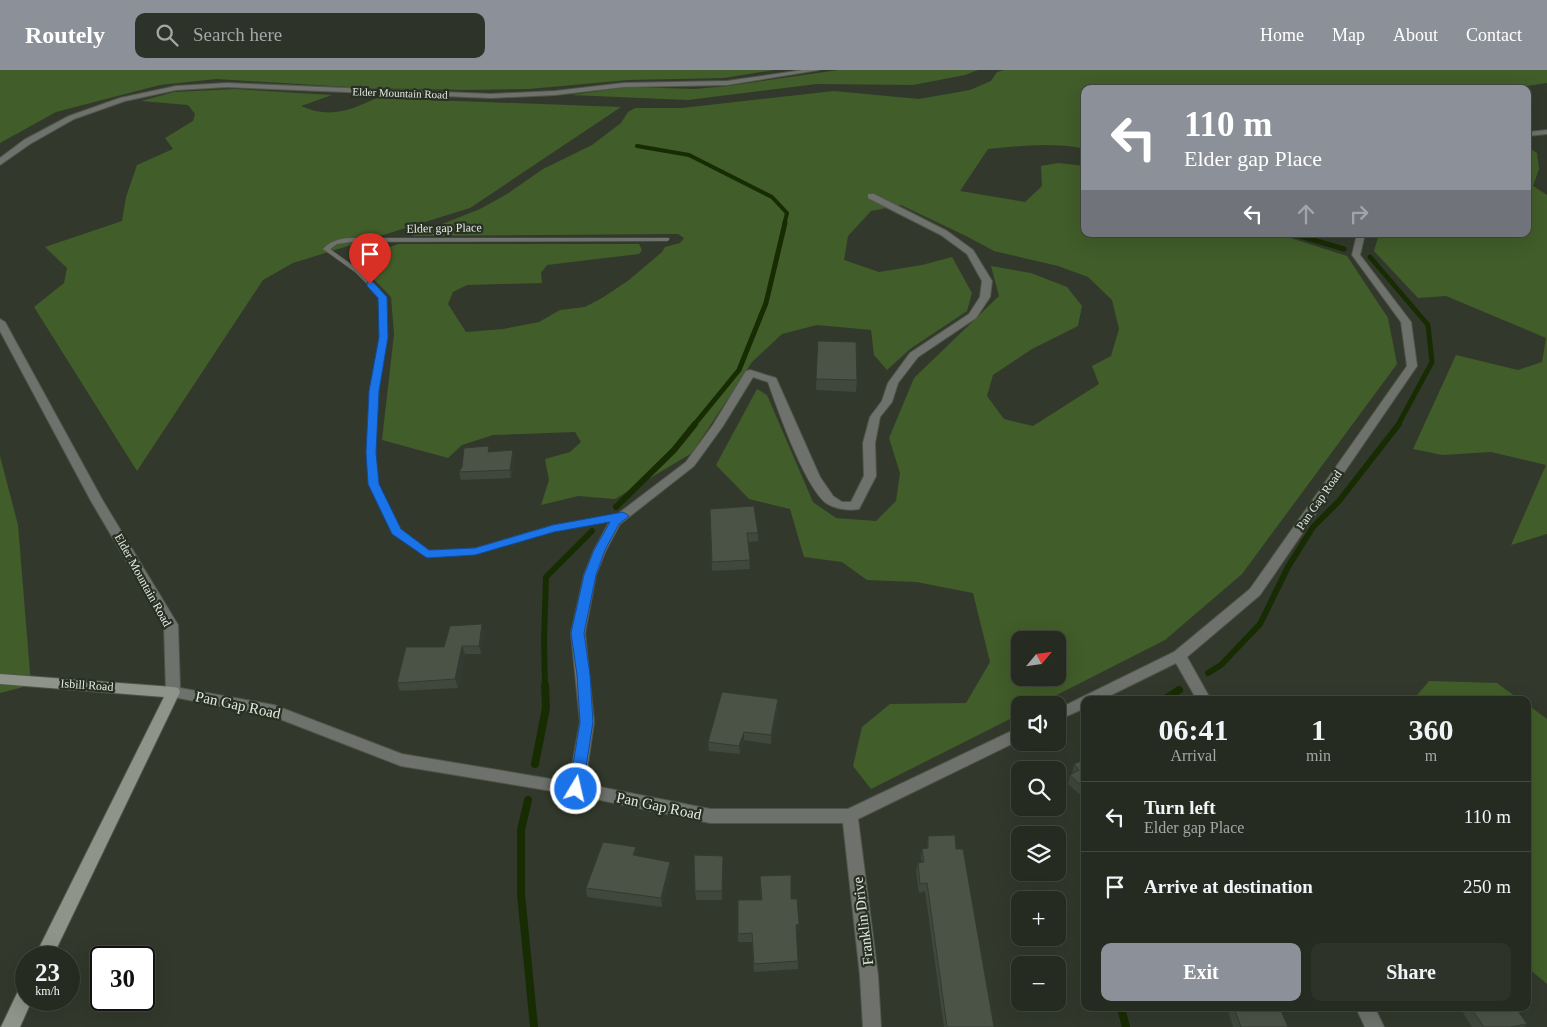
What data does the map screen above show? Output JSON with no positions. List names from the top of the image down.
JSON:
{
  "streets": {
    "street": [
      "Elder Mountain Road",
      "Pan Gap Road",
      "Isbill Road",
      "Franklin Drive"
    ],
    "lane": ["Elder gap Place"]
  },
  "crossings": [
    ["Elder Mountain Road", "Pan Gap Road"],
    ["Elder Mountain Road", "Isbill Road"],
    ["Pan Gap Road", "Isbill Road"],
    ["Pan Gap Road", "Franklin Drive"]
  ],
  "north": "top right",
  "page": {
    "header": "Routely",
    "search": "Search here",
    "nav": [
      "Home",
      "Map",
      "About",
      "Contact"
    ],
    "turn": ["110 m", "Elder gap Place"],
    "map_buttons": ["+", "−"],
    "eta": [
      "06:41",
      "Arrival",
      "1",
      "min",
      "360",
      "m"
    ],
    "list": [
      {
        "name": "Turn left",
        "note": "Elder gap Place",
        "value": "110 m"
      },
      {
        "name": "Arrive at destination",
        "value": "250 m"
      }
    ],
    "buttons": ["Exit", "Share"],
    "speed": "23 km/h",
    "limit": "30"
  }
}
